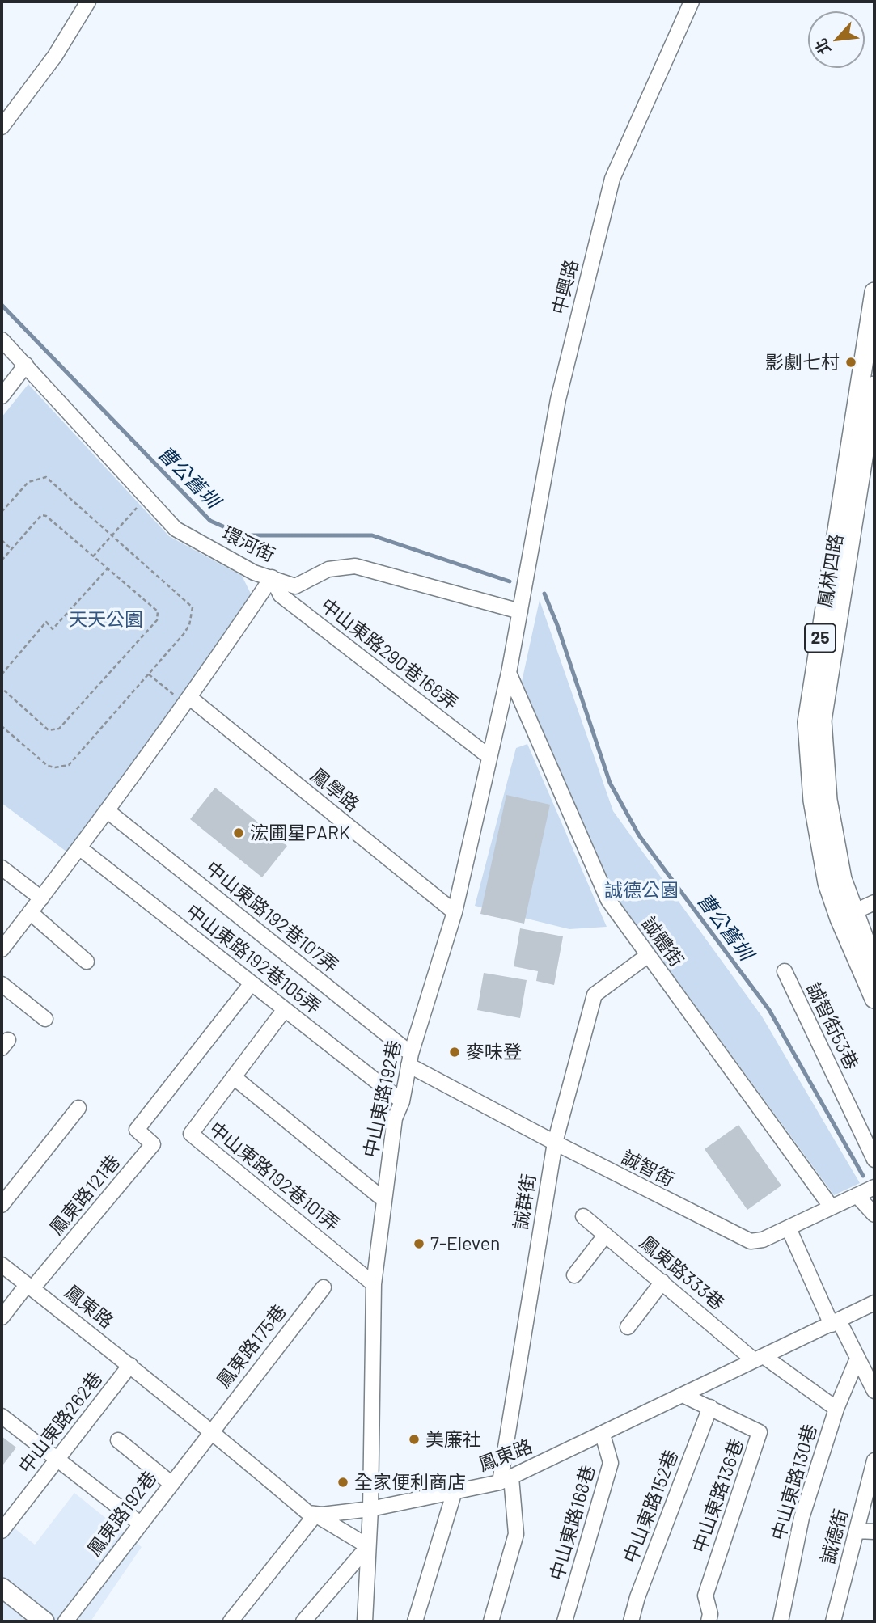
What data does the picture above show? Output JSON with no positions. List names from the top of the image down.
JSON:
{
  "streets": {
    "main road": ["鳳林四路", "25"],
    "street": [
      "中興路",
      "環河街",
      "中山東路290巷168弄",
      "鳳學路",
      "中山東路192巷107弄",
      "誠體街",
      "中山東路192巷105弄",
      "誠智街53巷",
      "中山東路192巷",
      "誠智街",
      "中山東路192巷101弄",
      "鳳東路121巷",
      "誠群街",
      "鳳東路333巷",
      "鳳東路",
      "鳳東路175巷",
      "中山東路262巷",
      "中山東路130巷",
      "中山東路136巷",
      "中山東路152巷",
      "鳳東路192巷",
      "中山東路168巷",
      "誠德街"
    ]
  },
  "crossings": [
    ["中興路", "中山東路192巷"],
    ["環河街", "中山東路290巷168弄"],
    ["環河街", "中山東路192巷"],
    ["鳳林四路", "25"],
    ["中山東路290巷168弄", "中山東路192巷"],
    ["鳳學路", "中山東路192巷"],
    ["中山東路192巷107弄", "中山東路192巷"],
    ["中山東路192巷107弄", "誠智街"],
    ["誠體街", "中山東路192巷"],
    ["誠體街", "誠智街"],
    ["誠體街", "誠群街"],
    ["中山東路192巷105弄", "中山東路192巷"],
    ["中山東路192巷105弄", "中山東路192巷101弄"],
    ["中山東路192巷105弄", "鳳東路121巷"],
    ["中山東路192巷", "誠智街"],
    ["中山東路192巷", "中山東路192巷101弄"],
    ["中山東路192巷", "鳳東路"],
    ["誠智街", "誠群街"],
    ["鳳東路121巷", "鳳東路"],
    ["誠群街", "鳳東路"],
    ["鳳東路333巷", "鳳東路"],
    ["鳳東路333巷", "中山東路130巷"],
    ["鳳東路", "鳳東路175巷"],
    ["鳳東路", "中山東路262巷"],
    ["鳳東路", "中山東路136巷"],
    ["鳳東路", "鳳東路192巷"],
    ["鳳東路", "中山東路168巷"],
    ["鳳東路175巷", "鳳東路192巷"],
    ["中山東路136巷", "中山東路152巷"]
  ],
  "water": ["曹公舊圳"],
  "parks": ["天天公園", "誠德公園"],
  "places": [
    "影劇七村",
    "浤圃星PARK",
    "麥味登",
    "7-Eleven",
    "美廉社",
    "全家便利商店"
  ],
  "north": "bottom left"
}
